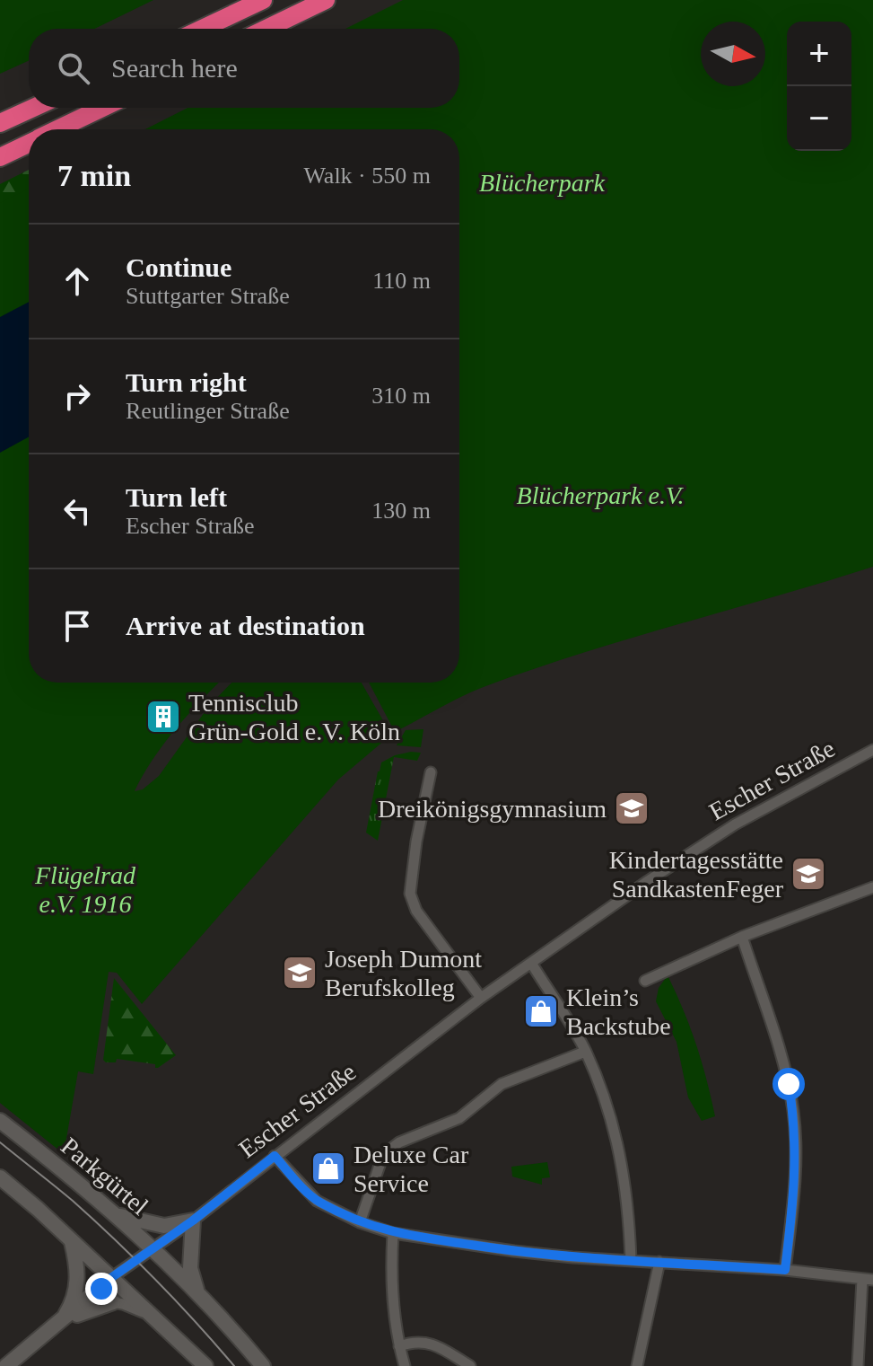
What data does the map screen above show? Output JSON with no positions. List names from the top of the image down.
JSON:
{
  "streets": {
    "main road": ["Escher Straße", "Parkgürtel"]
  },
  "crossings": [
    ["Escher Straße", "Parkgürtel"]
  ],
  "parks": ["Blücherpark", "Blücherpark e.V.", "Flügelrad e.V. 1916"],
  "places": {
    "building": ["Tennisclub Grün-Gold e.V. Köln"],
    "school or university": ["Dreikönigsgymnasium", "Kindertagesstätte SandkastenFeger", "Joseph Dumont Berufskolleg"],
    "shop": ["Klein’s Backstube", "Deluxe Car Service"]
  },
  "north": "right",
  "page": {
    "map_buttons": ["+", "−"],
    "search": "Search here",
    "heading": ["7 min", "Walk · 550 m"],
    "list": [
      ["Continue", "Stuttgarter Straße", "110 m"],
      ["Turn right", "Reutlinger Straße", "310 m"],
      ["Turn left", "Escher Straße", "130 m"],
      "Arrive at destination"
    ]
  }
}
